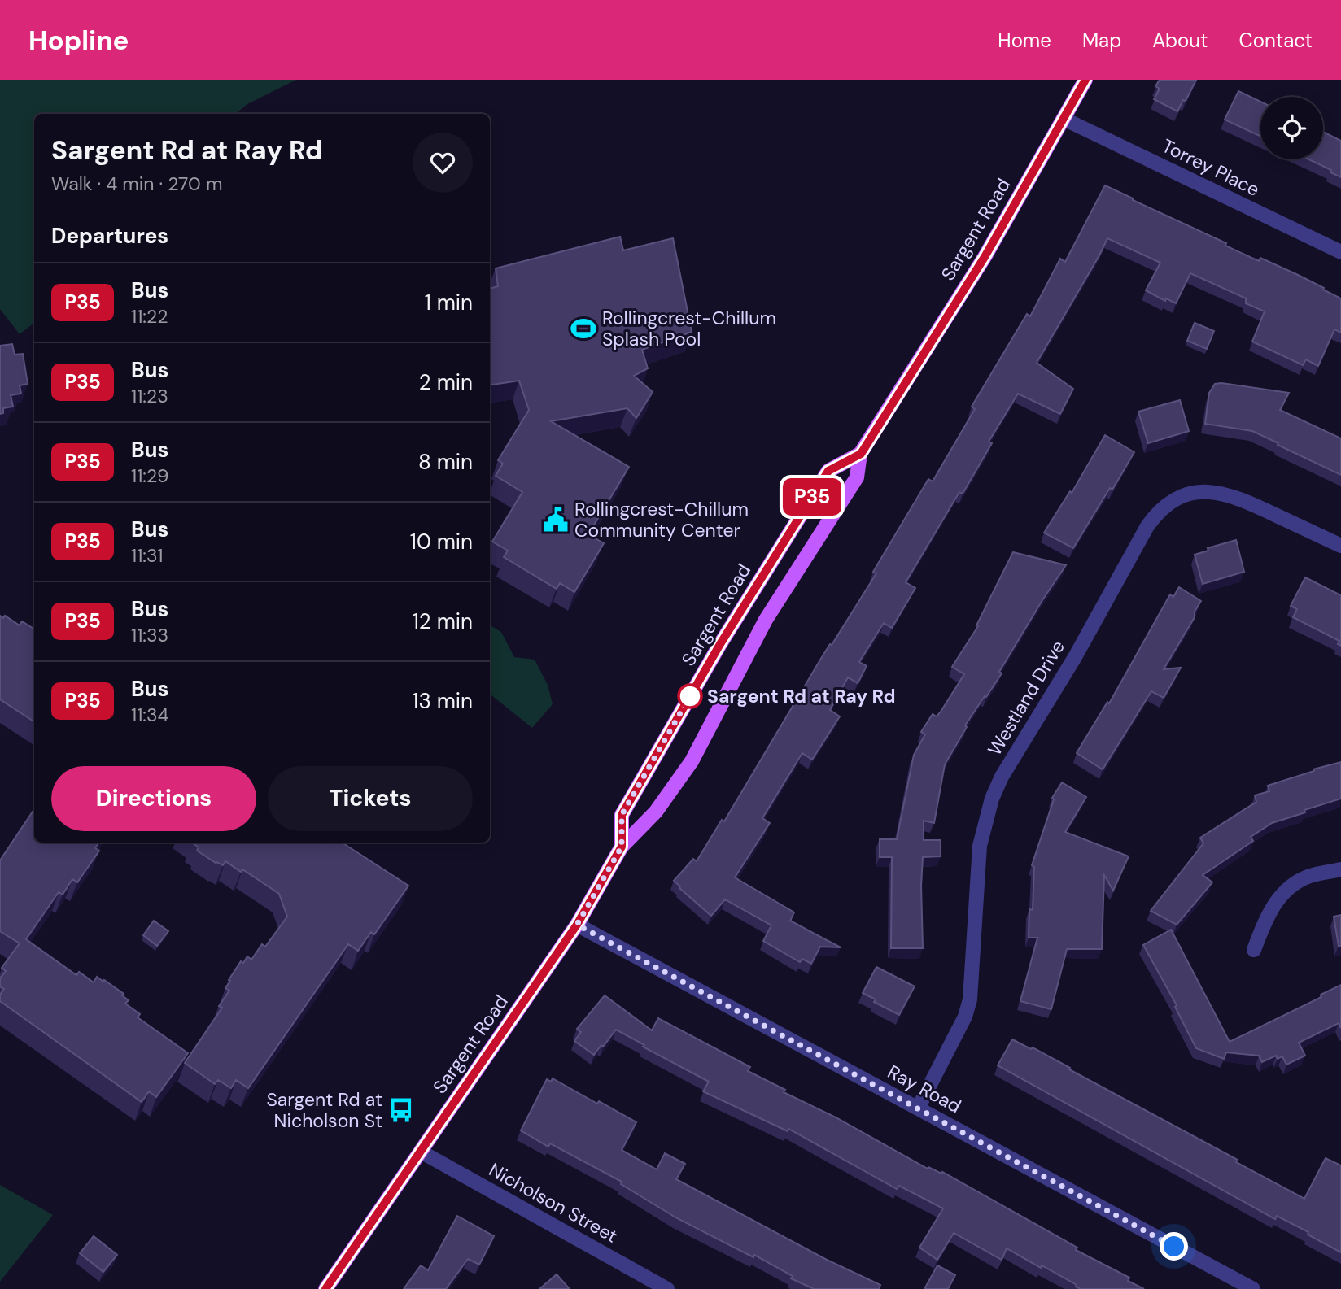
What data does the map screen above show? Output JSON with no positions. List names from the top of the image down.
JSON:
{
  "streets": {
    "main road": ["Sargent Road"],
    "street": [
      "Torrey Place",
      "Westland Drive",
      "Ray Road",
      "Nicholson Street"
    ]
  },
  "crossings": [
    ["Torrey Place", "Sargent Road"],
    ["Sargent Road", "Ray Road"],
    ["Sargent Road", "Nicholson Street"],
    ["Westland Drive", "Ray Road"]
  ],
  "places": {
    "sports": ["Rollingcrest-Chillum Splash Pool"],
    "public building": ["Rollingcrest-Chillum Community Center"],
    "other": ["Sargent Rd at Ray Rd"],
    "bus stop": ["Sargent Rd at Nicholson St"]
  },
  "lines": ["bus line P35"],
  "page": {
    "header": "Hopline",
    "nav": [
      "Home",
      "Map",
      "About",
      "Contact"
    ],
    "on_map": "P35",
    "heading": [
      ["Sargent Rd at Ray Rd", "Walk · 4 min · 270 m"],
      "Departures"
    ],
    "list": [
      {
        "mark": "P35",
        "name": "Bus",
        "note": "11:22",
        "value": "1 min"
      },
      {
        "mark": "P35",
        "name": "Bus",
        "note": "11:23",
        "value": "2 min"
      },
      {
        "mark": "P35",
        "name": "Bus",
        "note": "11:29",
        "value": "8 min"
      },
      {
        "mark": "P35",
        "name": "Bus",
        "note": "11:31",
        "value": "10 min"
      },
      {
        "mark": "P35",
        "name": "Bus",
        "note": "11:33",
        "value": "12 min"
      },
      {
        "mark": "P35",
        "name": "Bus",
        "note": "11:34",
        "value": "13 min"
      }
    ],
    "buttons": ["Directions", "Tickets"]
  }
}
